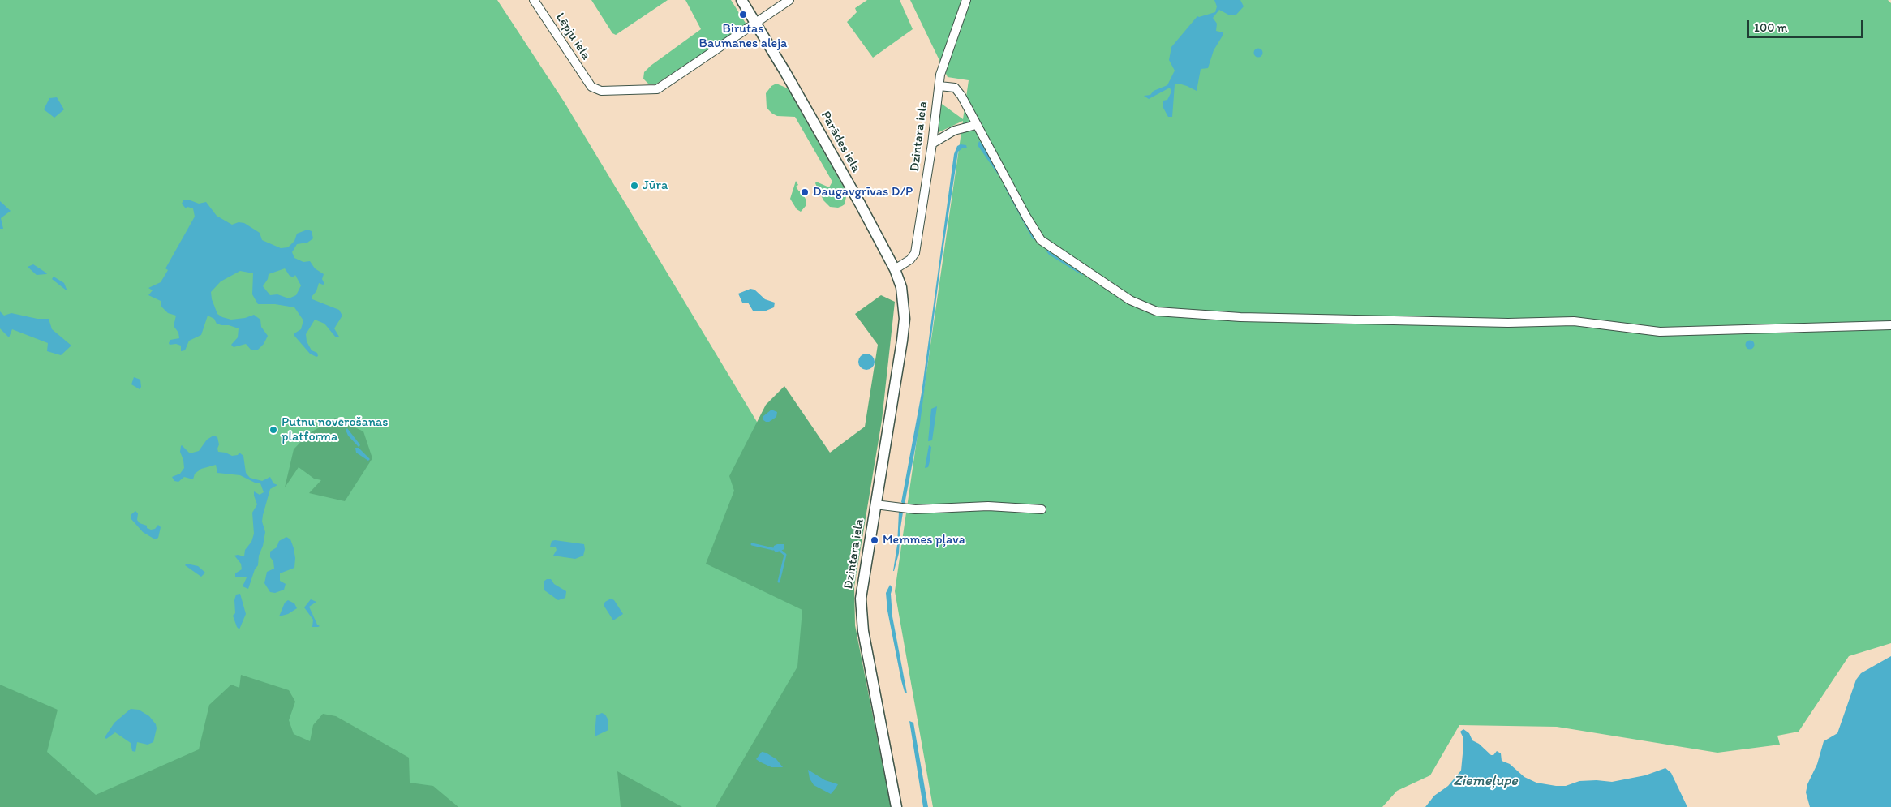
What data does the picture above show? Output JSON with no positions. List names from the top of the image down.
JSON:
{
  "streets": {
    "street": ["Lēpju iela", "Dzintara iela", "Parādes iela"]
  },
  "crossings": [
    ["Lēpju iela", "Parādes iela"],
    ["Dzintara iela", "Parādes iela"]
  ],
  "water": ["Ziemeļupe"],
  "places": [
    "Birutas Baumanes aleja",
    "Jūra",
    "Daugavgrīvas D/P",
    "Putnu novērošanas platforma",
    "Memmes pļava"
  ],
  "scale_bar": "100 m"
}
